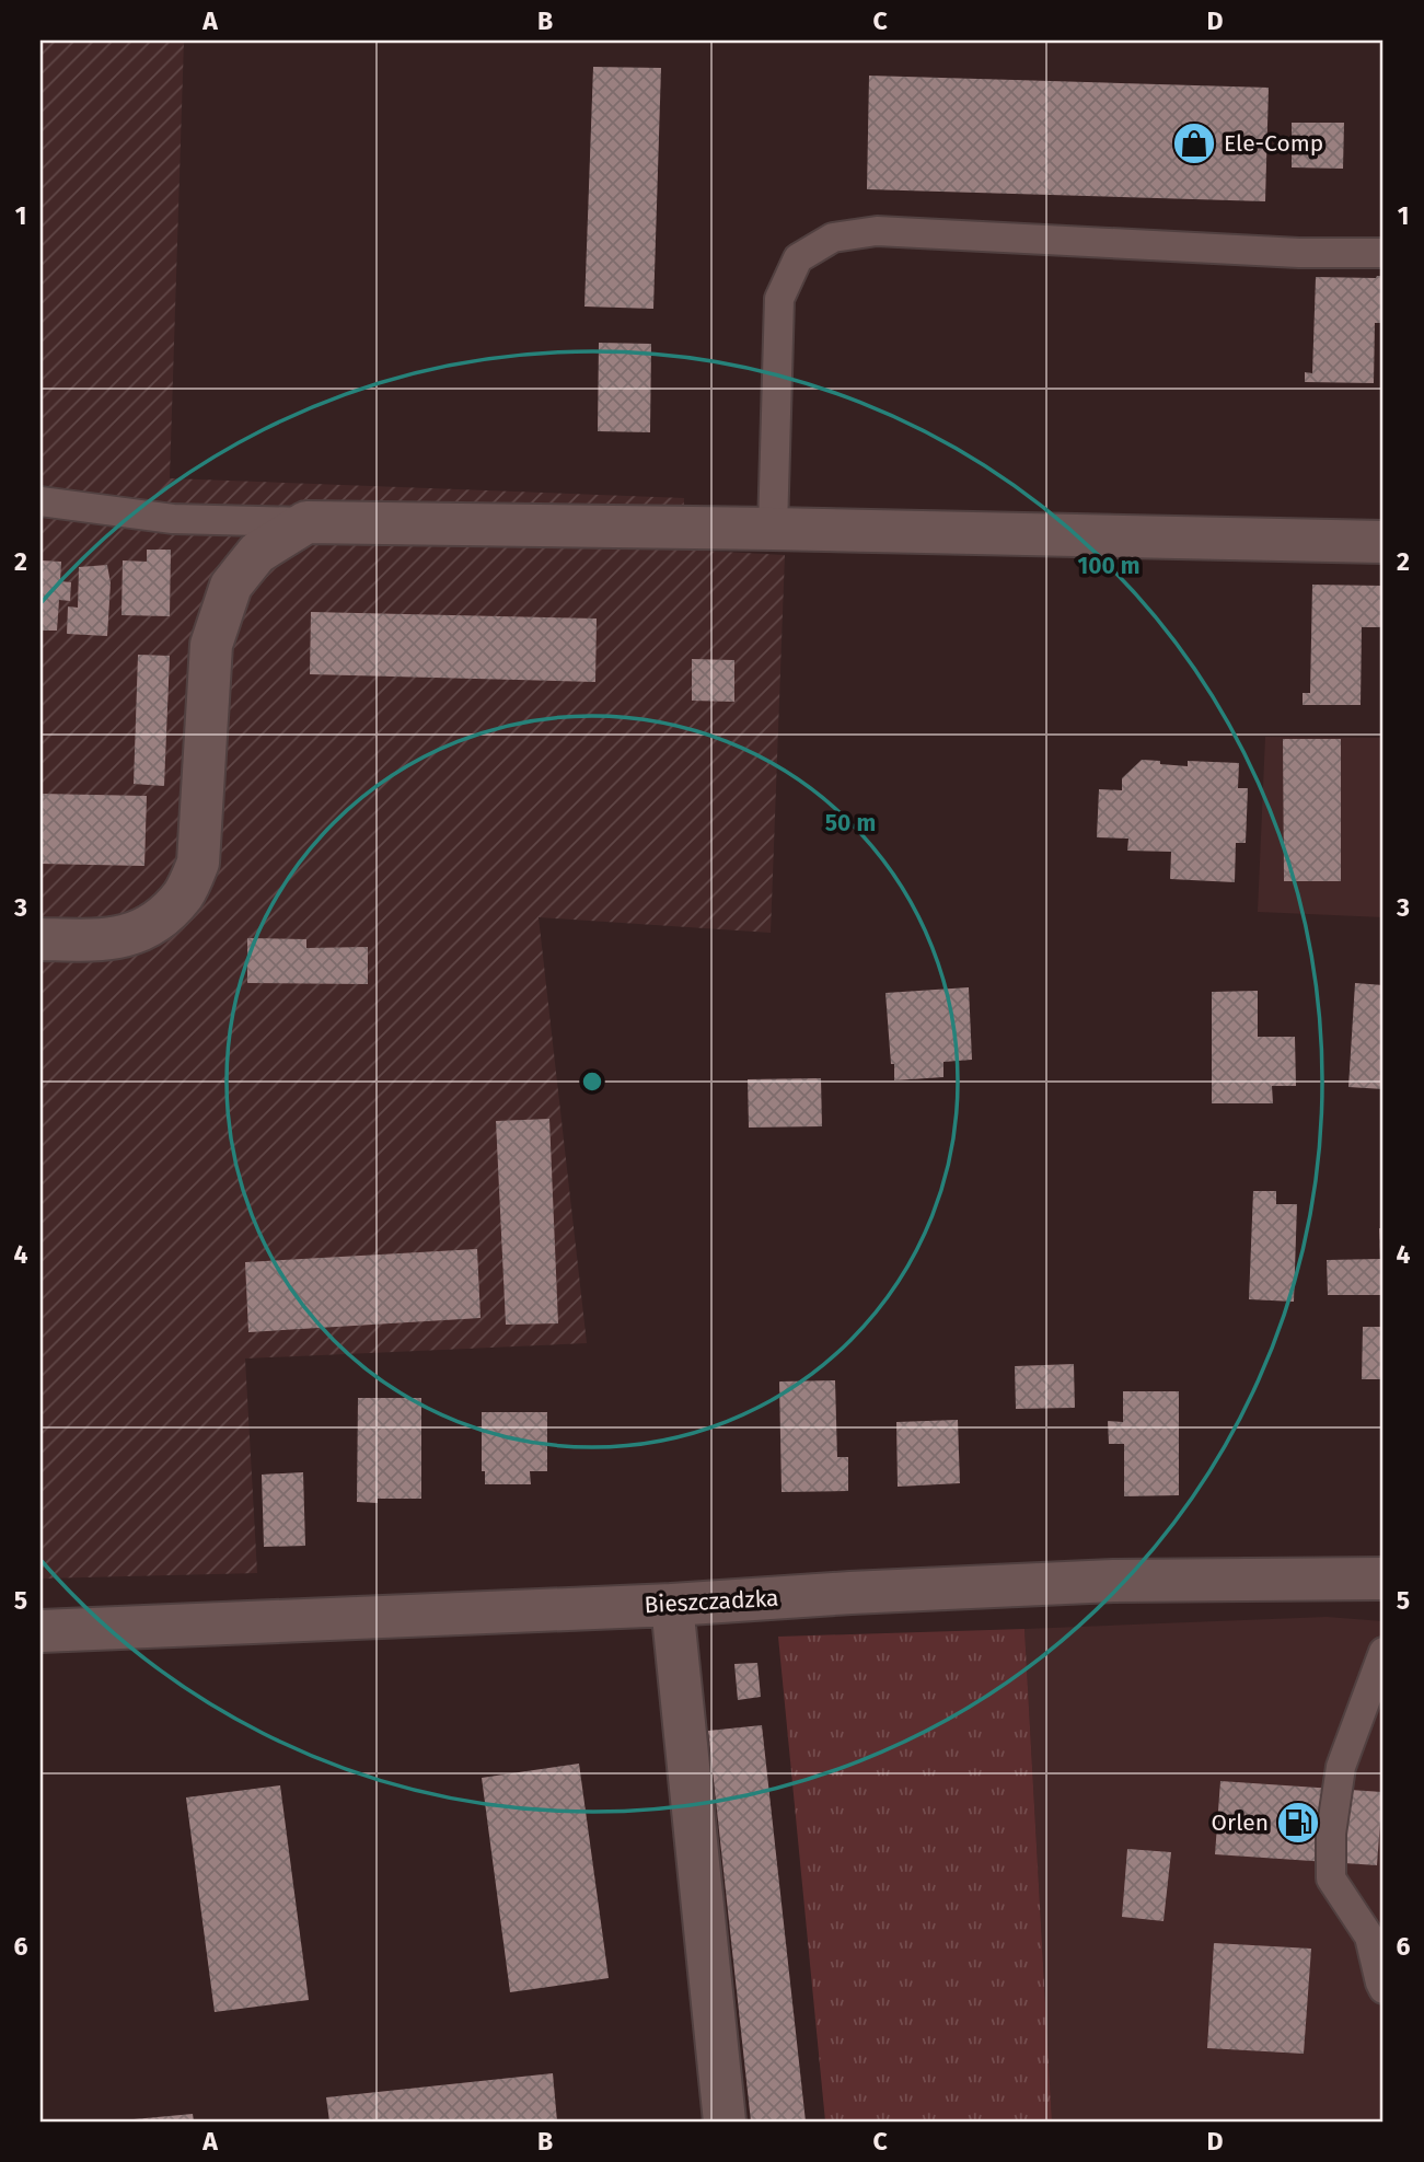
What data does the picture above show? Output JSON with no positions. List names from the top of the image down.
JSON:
{
  "streets": {
    "street": ["Bieszczadzka"]
  },
  "places": {
    "shop": ["Ele-Comp"],
    "fuel station": ["Orlen"]
  },
  "grid": {
    "columns": [
      "A",
      "B",
      "C",
      "D"
    ],
    "rows": [
      "1",
      "2",
      "3",
      "4",
      "5",
      "6"
    ]
  },
  "rings": ["100 m", "50 m"]
}
